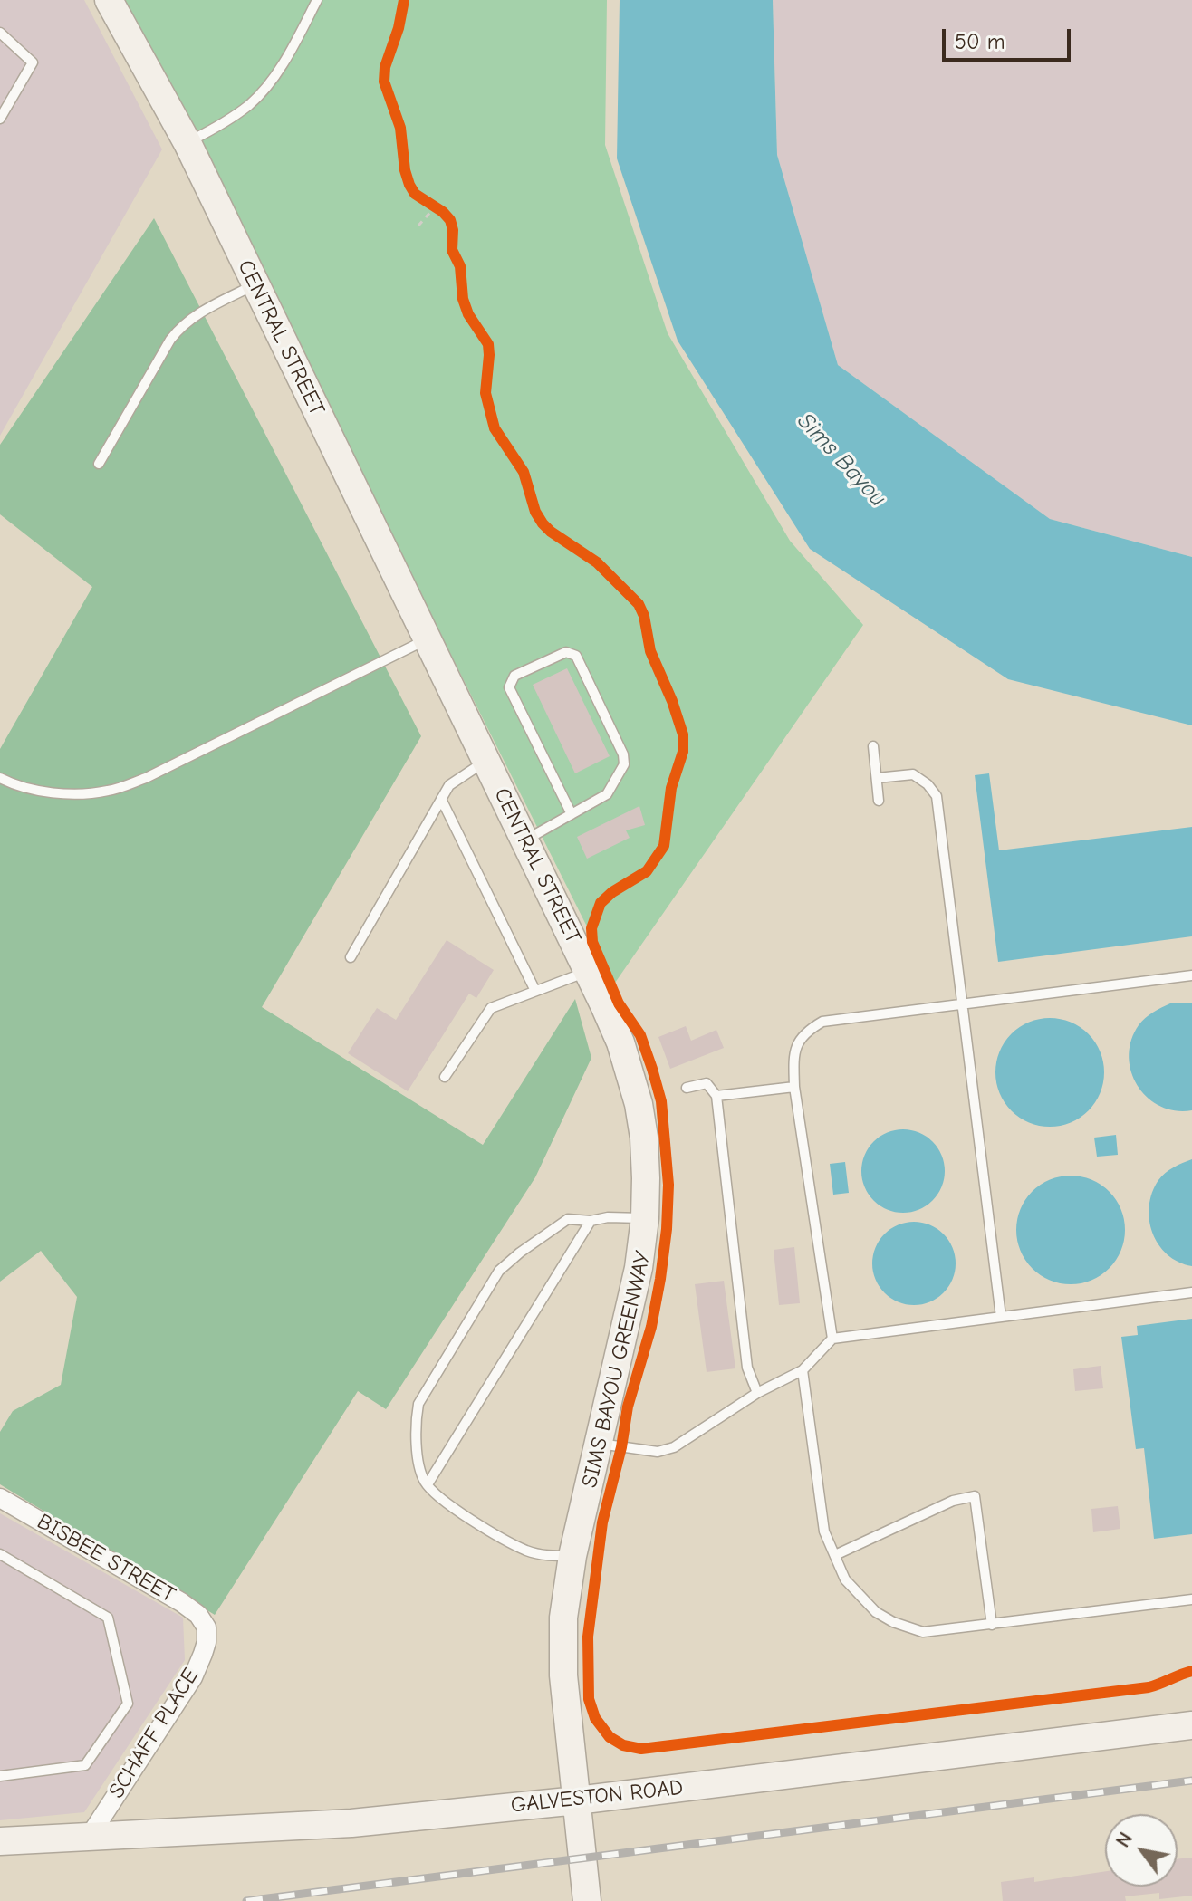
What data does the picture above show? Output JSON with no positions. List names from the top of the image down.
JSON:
{
  "streets": {
    "street": [
      "CENTRAL STREET",
      "BISBEE STREET",
      "SCHAFF PLACE",
      "GALVESTON ROAD"
    ],
    "cycle path": ["SIMS BAYOU GREENWAY"]
  },
  "crossings": [
    ["CENTRAL STREET", "GALVESTON ROAD"],
    ["BISBEE STREET", "SCHAFF PLACE"],
    ["SCHAFF PLACE", "GALVESTON ROAD"]
  ],
  "water": ["Sims Bayou"],
  "scale_bar": "50 m",
  "north": "top left"
}
